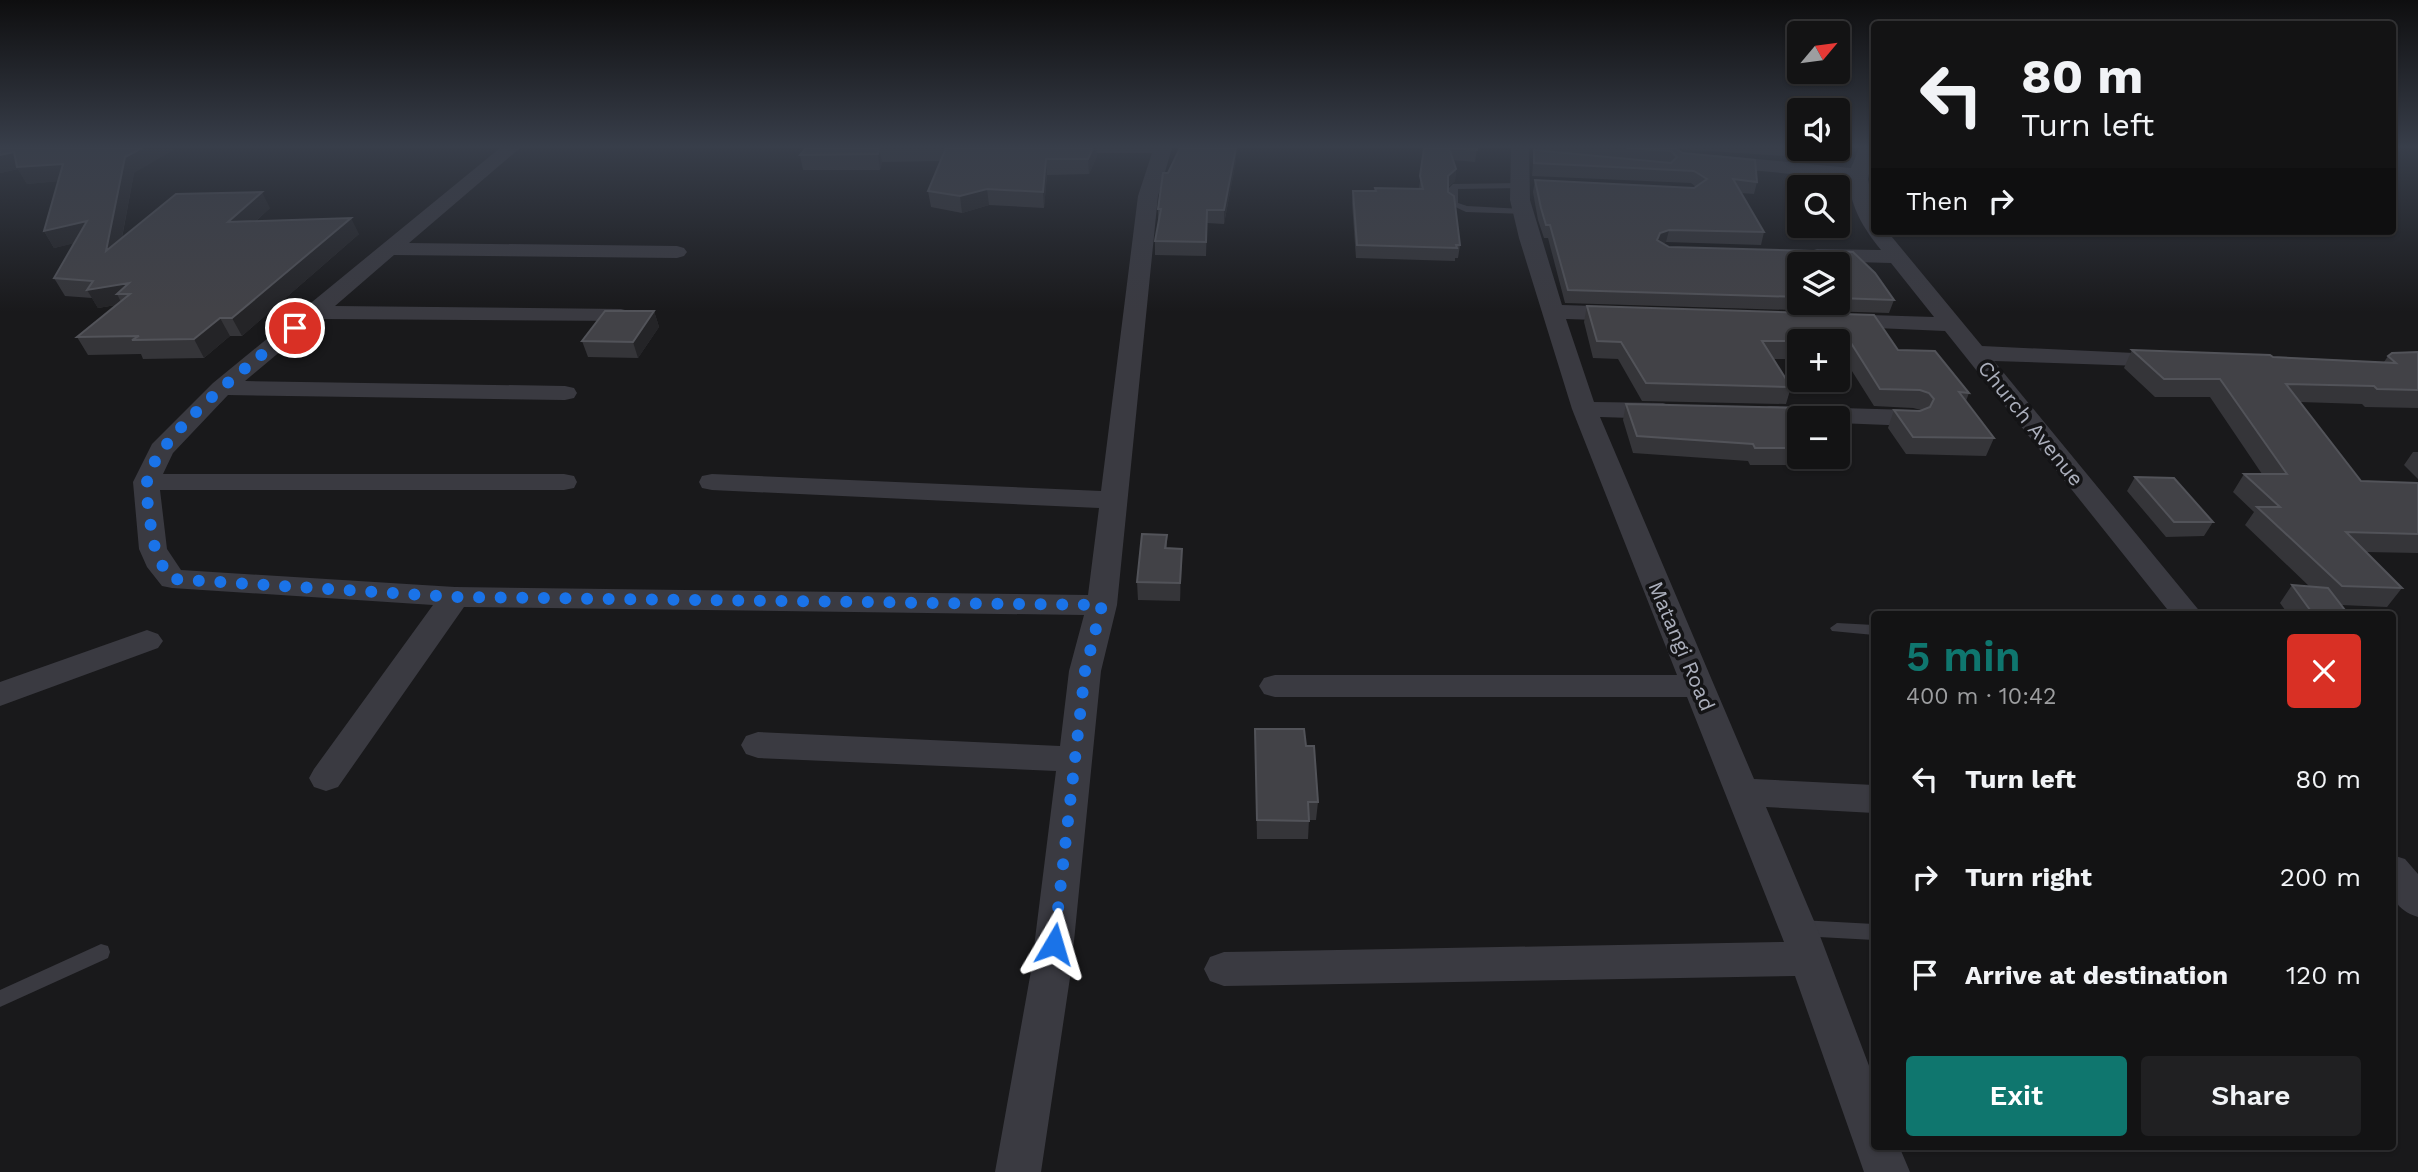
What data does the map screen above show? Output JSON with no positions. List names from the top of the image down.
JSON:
{
  "streets": {
    "street": ["Church Avenue", "Matangi Road"]
  },
  "north": "top right",
  "page": {
    "map_buttons": ["+", "−"],
    "turn": ["80 m", "Turn left"],
    "then": "Then",
    "heading": ["5 min", "400 m · 10:42"],
    "list": [
      {
        "name": "Turn left",
        "value": "80 m"
      },
      {
        "name": "Turn right",
        "value": "200 m"
      },
      {
        "name": "Arrive at destination",
        "value": "120 m"
      }
    ],
    "buttons": ["Exit", "Share"]
  }
}
